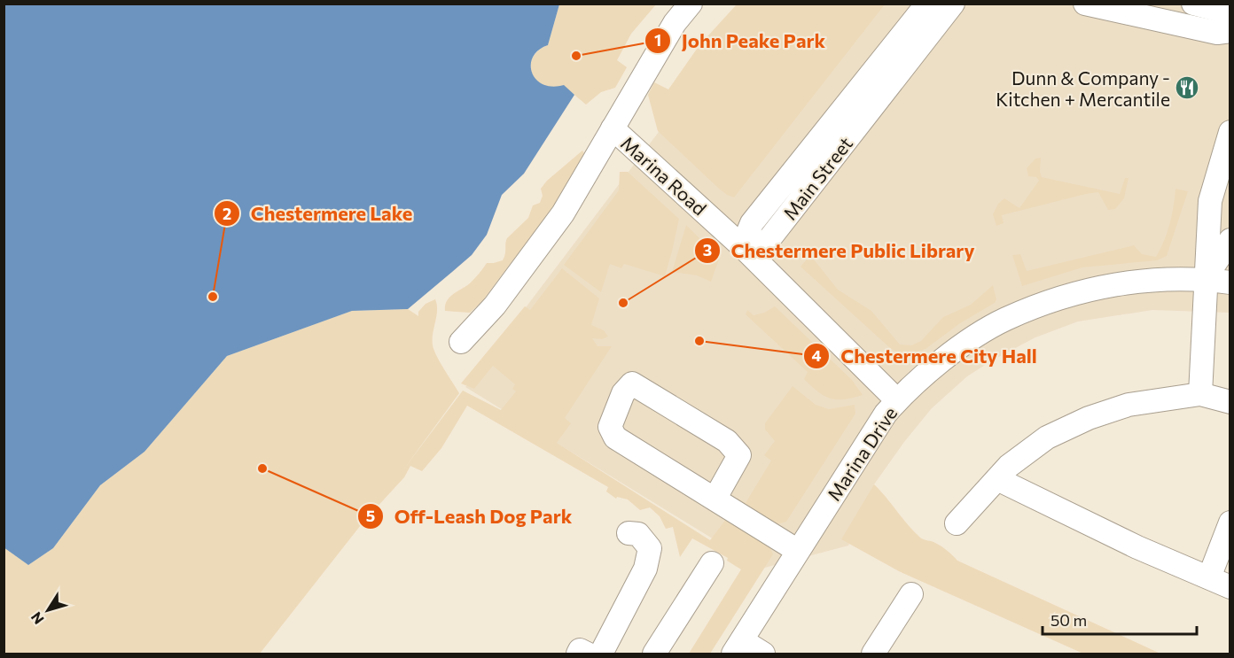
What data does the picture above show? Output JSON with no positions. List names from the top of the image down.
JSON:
{
  "streets": {
    "street": ["Marina Road", "Main Street", "Marina Drive"]
  },
  "crossings": [
    ["Marina Road", "Main Street"],
    ["Marina Road", "Marina Drive"]
  ],
  "places": {
    "other": [
      "John Peake Park",
      "Chestermere Lake",
      "Chestermere Public Library",
      "Chestermere City Hall",
      "Off-Leash Dog Park"
    ],
    "restaurant": ["Dunn & Company - Kitchen + Mercantile"]
  },
  "scale_bar": "50 m",
  "north": "bottom left"
}
